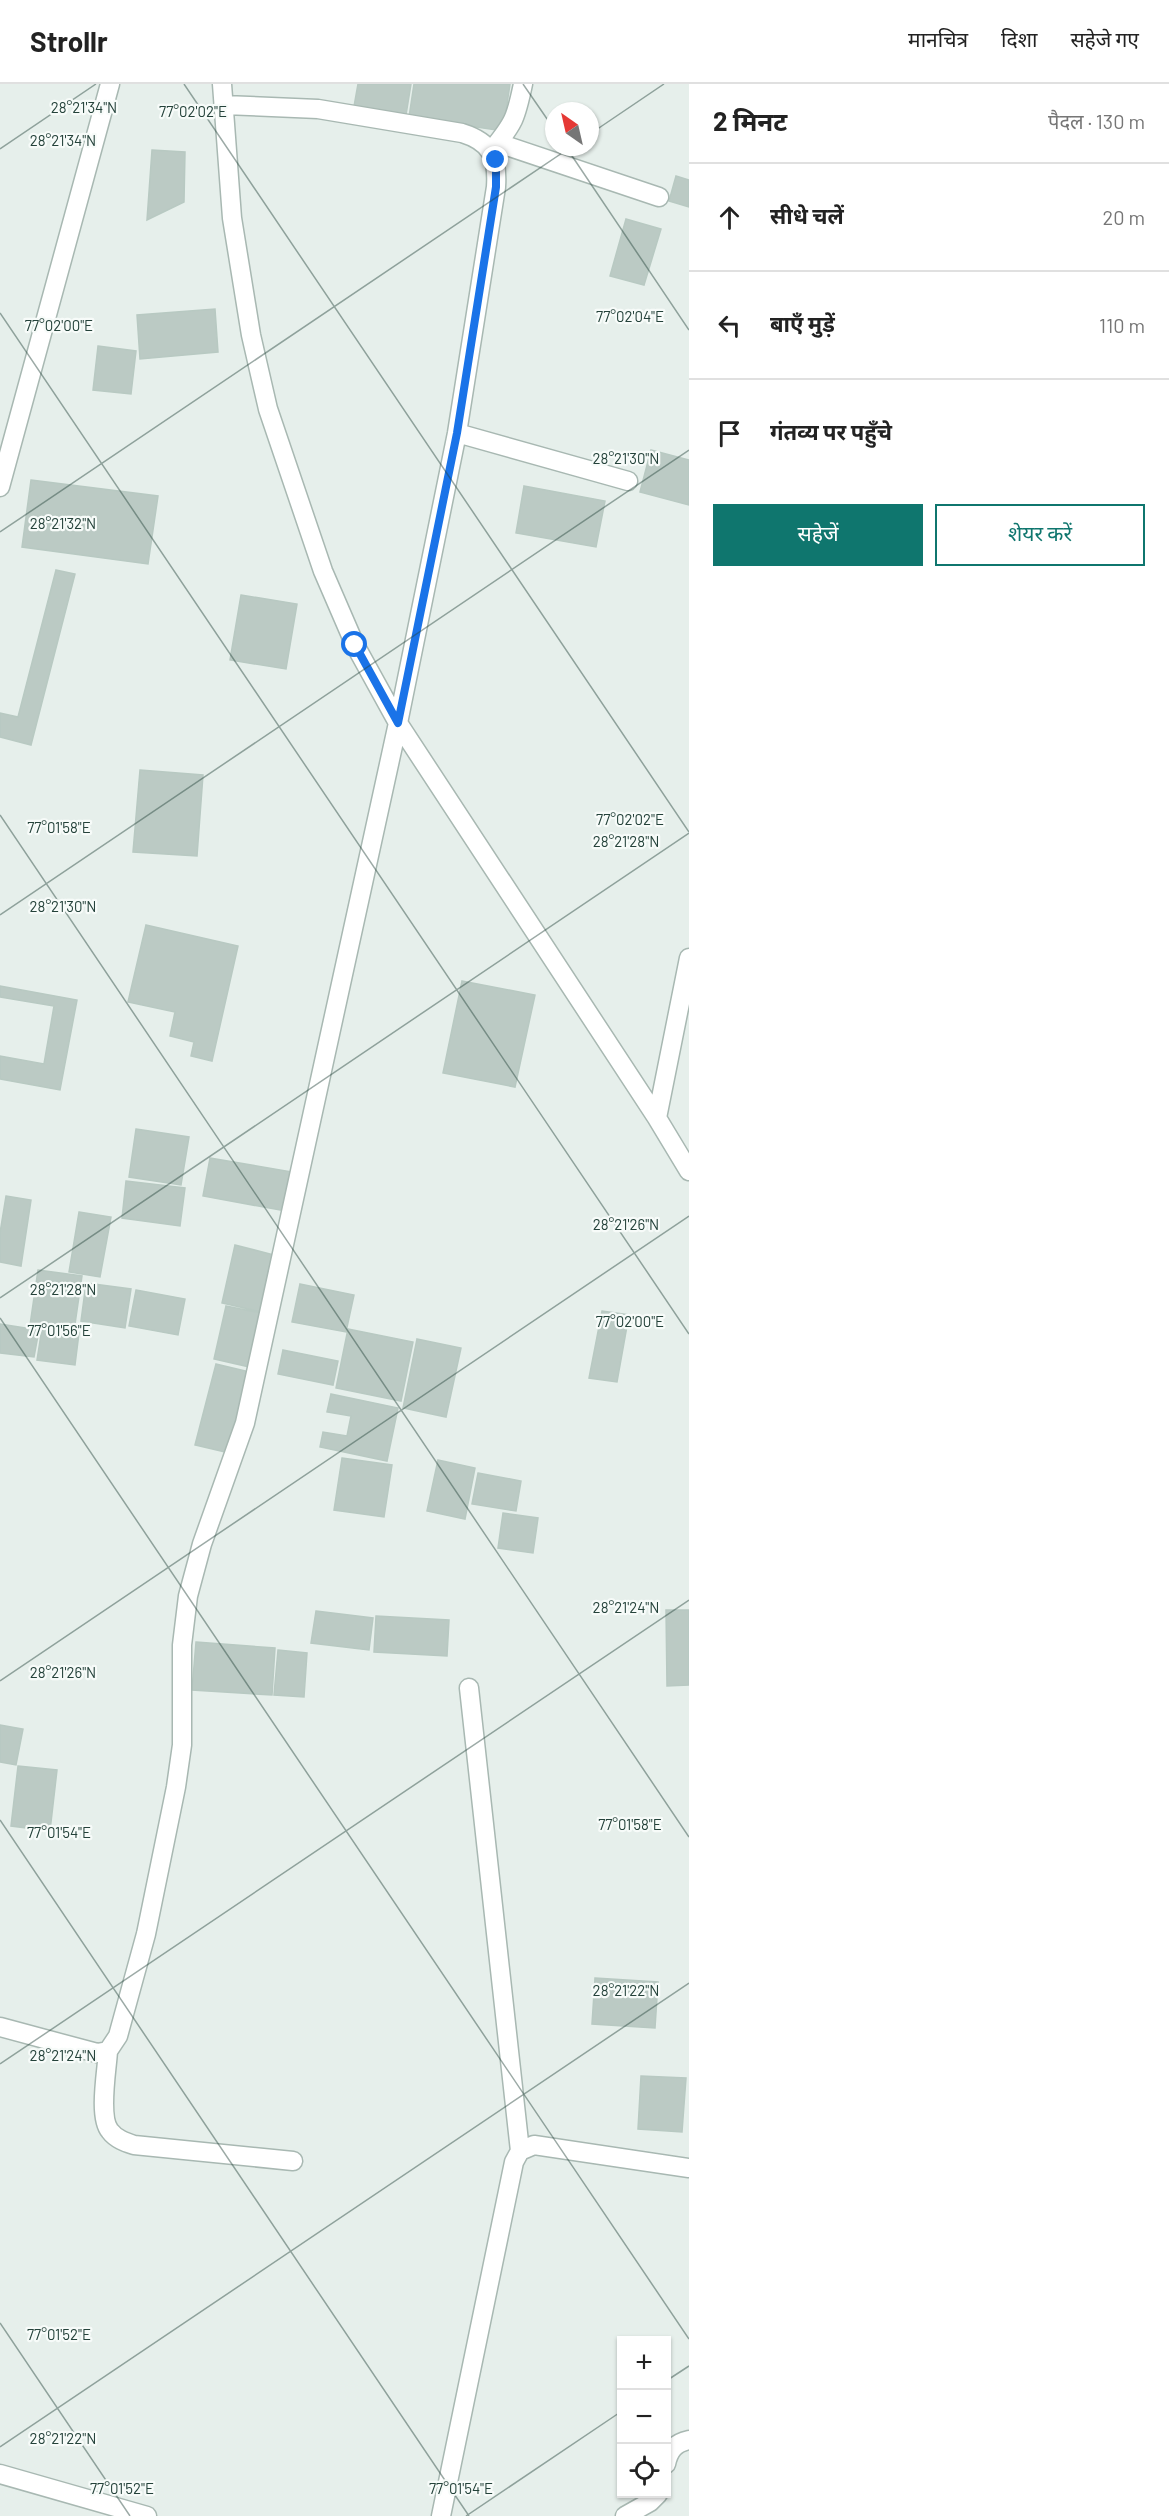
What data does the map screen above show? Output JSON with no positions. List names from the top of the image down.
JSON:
{
  "north": "top left",
  "page": {
    "header": "Strollr",
    "nav": ["मानचित्र", "दिशा", "सहेजे गए"],
    "heading": ["2 मिनट", "पैदल · 130 m"],
    "list": [
      ["सीधे चलें", "20 m"],
      ["बाएँ मुड़ें", "110 m"],
      "गंतव्य पर पहुँचे"
    ],
    "buttons": ["सहेजें", "शेयर करें"],
    "map_buttons": ["+", "−"]
  },
  "coordinates": [
    "28°21'34\"N",
    "77°02'02\"E",
    "77°02'04\"E",
    "77°02'00\"E",
    "28°21'30\"N",
    "28°21'32\"N",
    "77°01'58\"E",
    "28°21'28\"N",
    "28°21'26\"N",
    "77°01'56\"E",
    "28°21'24\"N",
    "77°01'54\"E",
    "28°21'22\"N",
    "77°01'52\"E"
  ]
}
